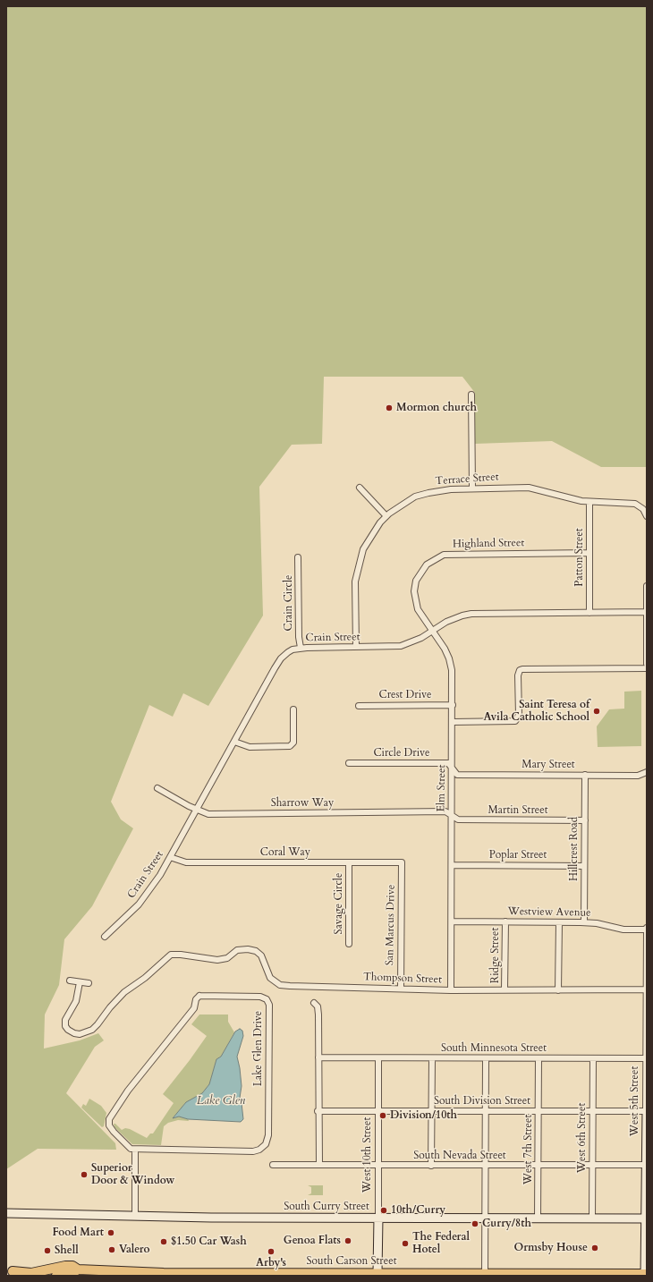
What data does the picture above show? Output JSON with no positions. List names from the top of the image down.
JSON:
{
  "streets": {
    "main road": ["South Carson Street"],
    "street": [
      "Terrace Street",
      "Highland Street",
      "Patton Street",
      "Crain Circle",
      "Crain Street",
      "Crest Drive",
      "Circle Drive",
      "Mary Street",
      "Elm Street",
      "Sharrow Way",
      "Martin Street",
      "Hillcrest Road",
      "Coral Way",
      "Poplar Street",
      "Savage Circle",
      "Westview Avenue",
      "San Marcus Drive",
      "Ridge Street",
      "Thompson Street",
      "Lake Glen Drive",
      "South Minnesota Street",
      "South Division Street",
      "West 5th Street",
      "West 6th Street",
      "West 7th Street",
      "West 10th Street",
      "South Nevada Street",
      "South Curry Street"
    ]
  },
  "crossings": [
    ["Terrace Street", "Patton Street"],
    ["Terrace Street", "Crain Street"],
    ["Highland Street", "Patton Street"],
    ["Highland Street", "Elm Street"],
    ["Patton Street", "Crain Street"],
    ["Crain Circle", "Crain Street"],
    ["Crain Street", "Elm Street"],
    ["Crain Street", "Sharrow Way"],
    ["Crain Street", "Coral Way"],
    ["Crest Drive", "Elm Street"],
    ["Circle Drive", "Mary Street"],
    ["Circle Drive", "Elm Street"],
    ["Mary Street", "Elm Street"],
    ["Mary Street", "Hillcrest Road"],
    ["Elm Street", "Sharrow Way"],
    ["Elm Street", "Martin Street"],
    ["Elm Street", "Poplar Street"],
    ["Elm Street", "Westview Avenue"],
    ["Elm Street", "Thompson Street"],
    ["Sharrow Way", "Martin Street"],
    ["Martin Street", "Hillcrest Road"],
    ["Hillcrest Road", "Poplar Street"],
    ["Hillcrest Road", "Westview Avenue"],
    ["Coral Way", "Savage Circle"],
    ["Coral Way", "San Marcus Drive"],
    ["Westview Avenue", "Ridge Street"],
    ["Westview Avenue", "West 5th Street"],
    ["San Marcus Drive", "Thompson Street"],
    ["Ridge Street", "Thompson Street"],
    ["Thompson Street", "West 5th Street"],
    ["South Minnesota Street", "West 5th Street"],
    ["South Minnesota Street", "West 6th Street"],
    ["South Minnesota Street", "West 7th Street"],
    ["South Minnesota Street", "West 10th Street"],
    ["South Division Street", "West 5th Street"],
    ["South Division Street", "West 6th Street"],
    ["South Division Street", "West 7th Street"],
    ["South Division Street", "West 10th Street"],
    ["West 5th Street", "South Nevada Street"],
    ["West 5th Street", "South Curry Street"],
    ["West 5th Street", "South Carson Street"],
    ["West 6th Street", "South Nevada Street"],
    ["West 6th Street", "South Curry Street"],
    ["West 7th Street", "South Nevada Street"],
    ["West 7th Street", "South Curry Street"],
    ["West 10th Street", "South Nevada Street"],
    ["West 10th Street", "South Curry Street"],
    ["West 10th Street", "South Carson Street"]
  ],
  "water": ["Lake Glen"],
  "places": [
    "Mormon church",
    "Saint Teresa of Avila Catholic School",
    "Division/10th",
    "Superior Door & Window",
    "10th/Curry",
    "Curry/8th",
    "Food Mart",
    "Genoa Flats",
    "$1.50 Car Wash",
    "The Federal Hotel",
    "Ormsby House",
    "Valero",
    "Shell",
    "Arby's"
  ]
}
